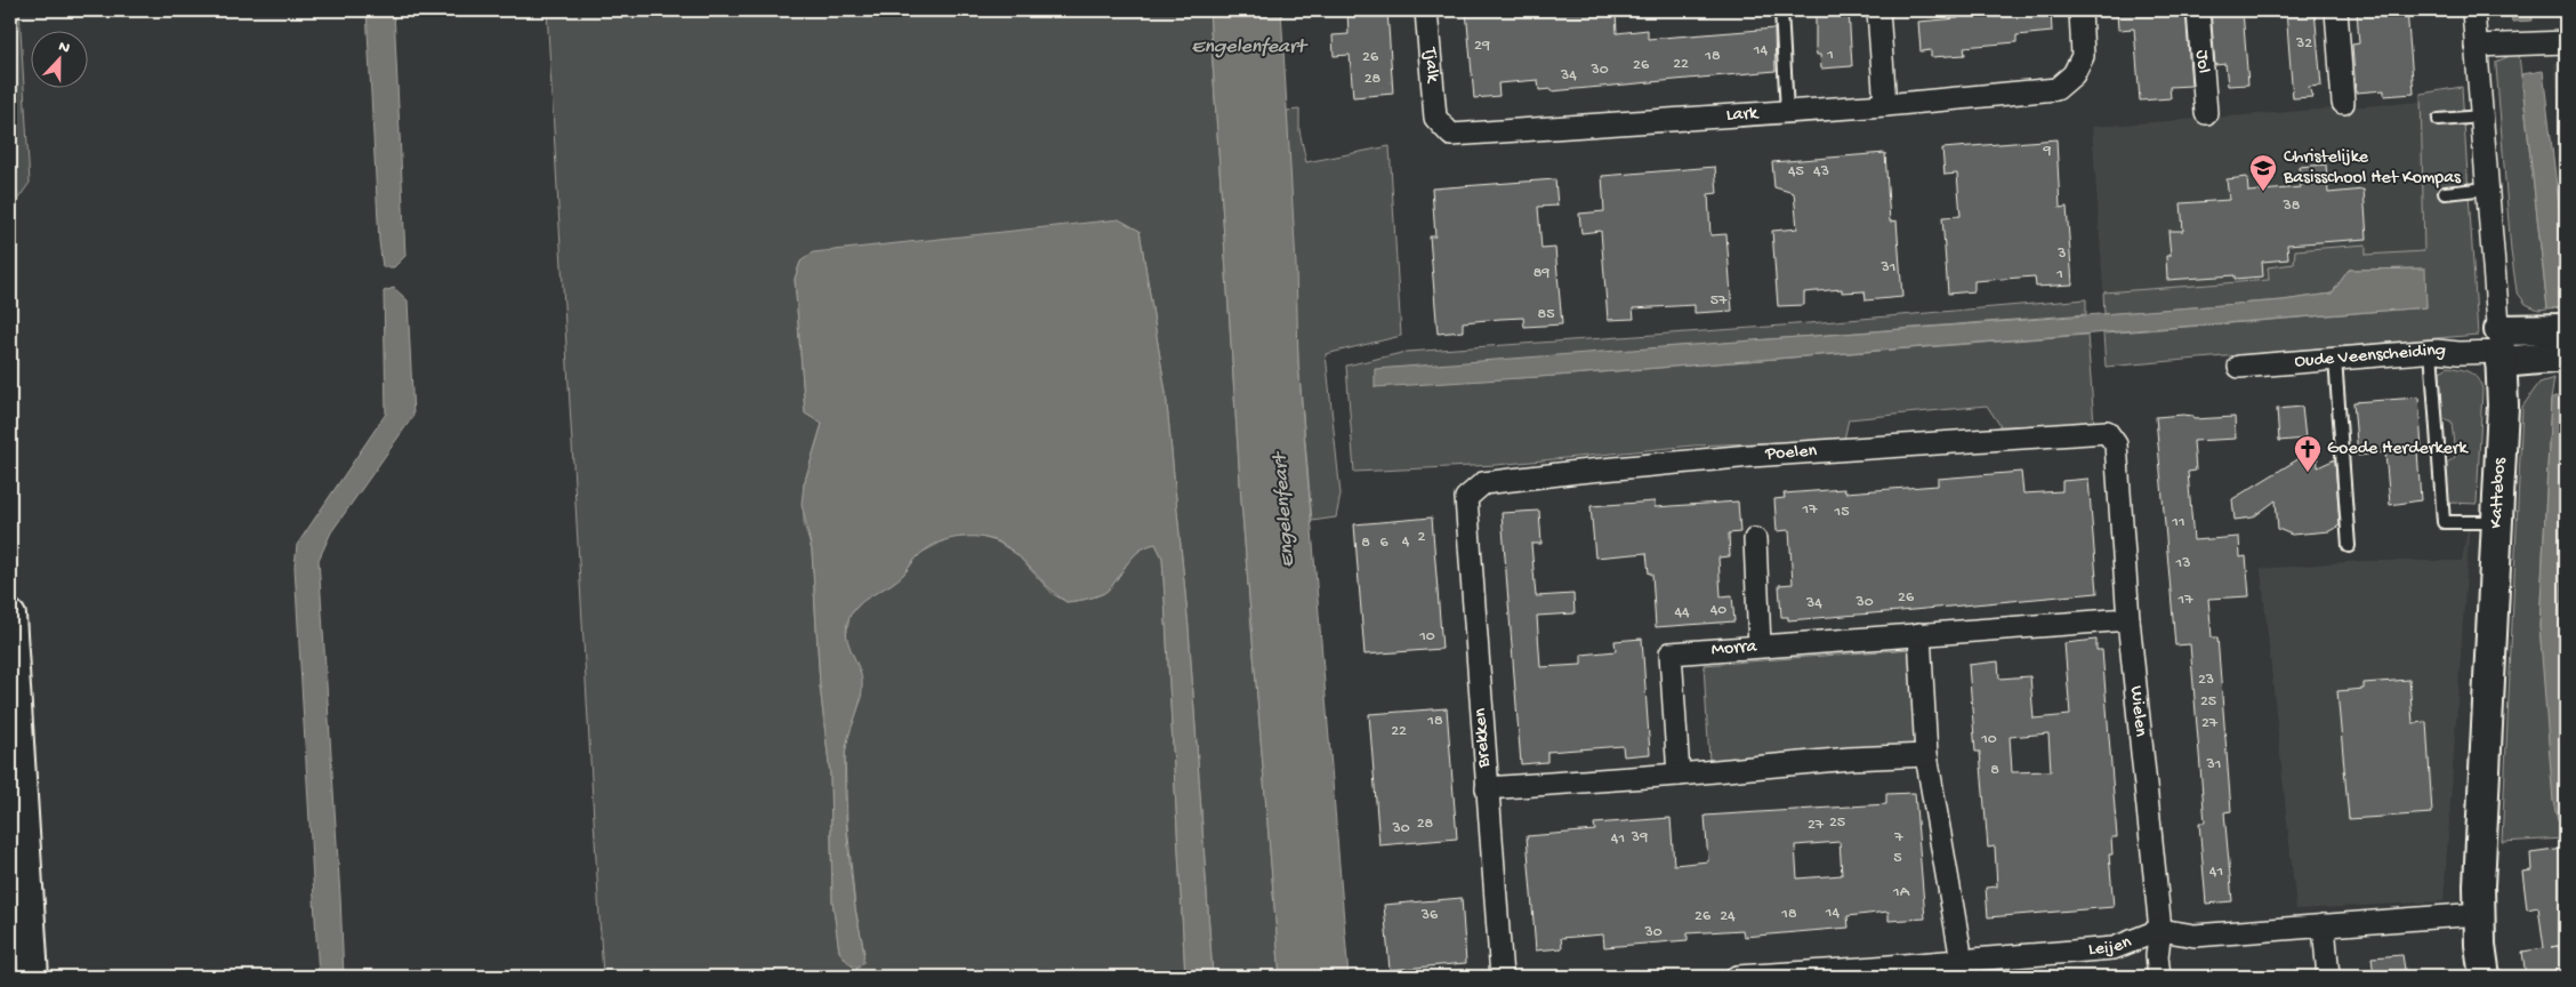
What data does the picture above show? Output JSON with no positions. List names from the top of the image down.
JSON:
{
  "streets": {
    "street": [
      "Jol",
      "Tjalk",
      "Lark",
      "Oude Veenscheiding",
      "Poelen",
      "Kattebos",
      "Morra",
      "Wielen",
      "Brekken",
      "Leijen"
    ]
  },
  "crossings": [
    ["Tjalk", "Lark"],
    ["Oude Veenscheiding", "Kattebos"],
    ["Poelen", "Wielen"],
    ["Poelen", "Brekken"],
    ["Morra", "Wielen"],
    ["Wielen", "Leijen"]
  ],
  "water": ["Engelenfeart"],
  "places": {
    "school or university": ["Christelijke Basisschool Het Kompas"],
    "church": ["Goede Herderkerk"]
  },
  "house_numbers": [
    "32",
    "29",
    "14",
    "1",
    "18",
    "26",
    "22",
    "26",
    "30",
    "34",
    "28",
    "9",
    "45",
    "43",
    "38",
    "3",
    "31",
    "89",
    "1",
    "57",
    "85",
    "17",
    "15",
    "11",
    "2",
    "4",
    "8",
    "6",
    "13",
    "26",
    "17",
    "30",
    "34",
    "40",
    "44",
    "10",
    "23",
    "25",
    "18",
    "27",
    "22",
    "10",
    "31",
    "8",
    "25",
    "28",
    "27",
    "30",
    "39",
    "7",
    "41",
    "5",
    "41",
    "1A",
    "14",
    "18",
    "36",
    "26",
    "24",
    "30"
  ],
  "north": "top"
}
